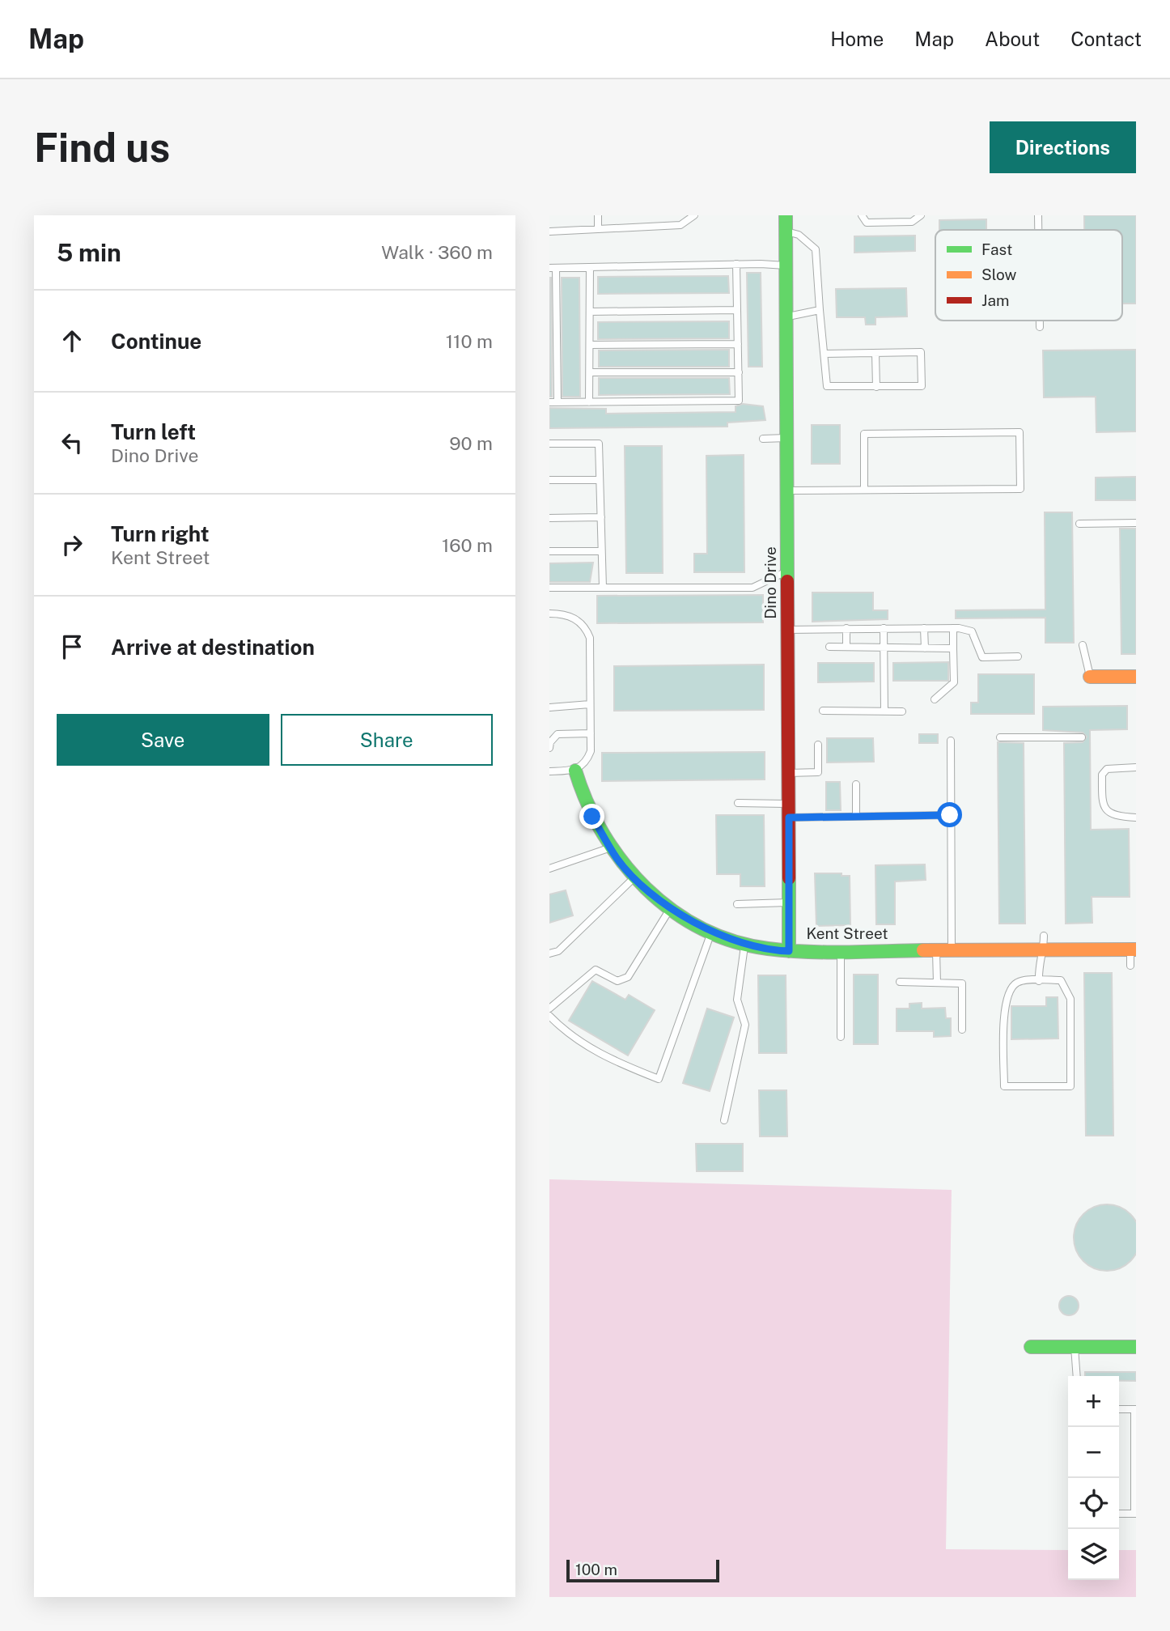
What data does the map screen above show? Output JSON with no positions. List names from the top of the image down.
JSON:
{
  "streets": {
    "street": ["Dino Drive", "Kent Street"]
  },
  "crossings": [
    ["Dino Drive", "Kent Street"]
  ],
  "legend": ["Fast", "Slow", "Jam"],
  "scale_bar": "100 m",
  "page": {
    "header": "Map",
    "nav": [
      "Home",
      "Map",
      "About",
      "Contact"
    ],
    "buttons": [
      "Directions",
      ["Save", "Share"]
    ],
    "title": "Find us",
    "heading": ["5 min", "Walk · 360 m"],
    "list": [
      ["Continue", "110 m"],
      ["Turn left", "Dino Drive", "90 m"],
      ["Turn right", "Kent Street", "160 m"],
      "Arrive at destination"
    ],
    "map_buttons": ["+", "−"],
    "scale": "100 m"
  }
}
